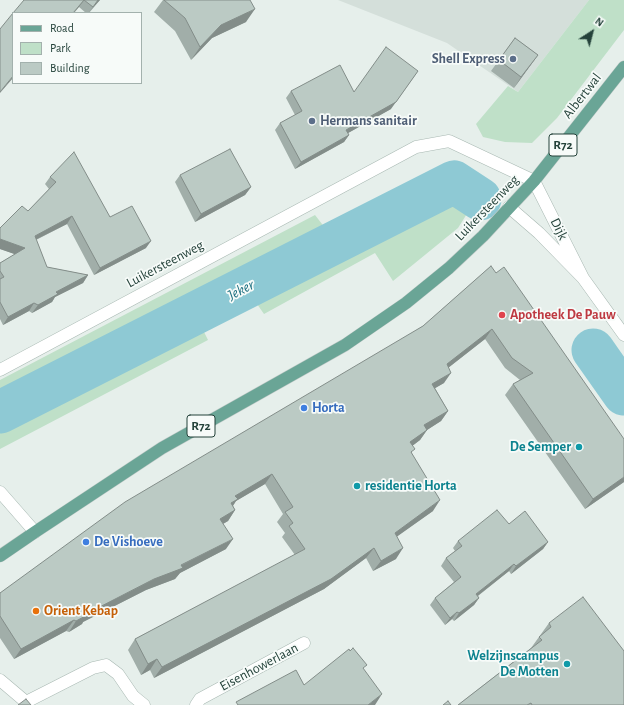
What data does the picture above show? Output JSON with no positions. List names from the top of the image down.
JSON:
{
  "streets": {
    "main road": ["Albertwal", "R72", "Luikersteenweg"],
    "street": ["Dijk", "Eisenhowerlaan"]
  },
  "crossings": [
    ["Albertwal", "Luikersteenweg"],
    ["Albertwal", "Dijk"],
    ["Luikersteenweg", "Dijk"]
  ],
  "water": ["Jeker"],
  "places": [
    "Shell Express",
    "Hermans sanitair",
    "Apotheek De Pauw",
    "Horta",
    "De Semper",
    "residentie Horta",
    "De Vishoeve",
    "Orient Kebap",
    "Welzijnscampus De Motten"
  ],
  "legend": ["Road", "Park", "Building"],
  "north": "top right"
}
